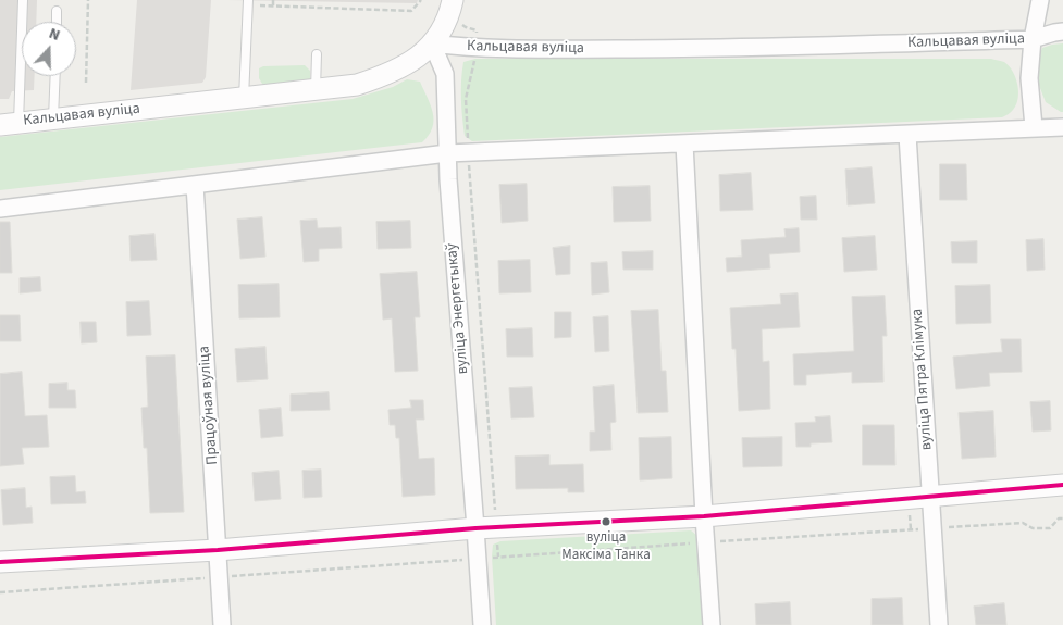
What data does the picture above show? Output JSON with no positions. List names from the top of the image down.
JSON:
{
  "streets": {
    "street": [
      "Кальцавая вуліца",
      "вуліца Энергетыкаў",
      "вуліца Пятра Клімука",
      "Працоўная вуліца"
    ]
  },
  "crossings": [
    ["Кальцавая вуліца", "вуліца Энергетыкаў"]
  ],
  "places": ["вуліца Максіма Танка"],
  "north": "top"
}
